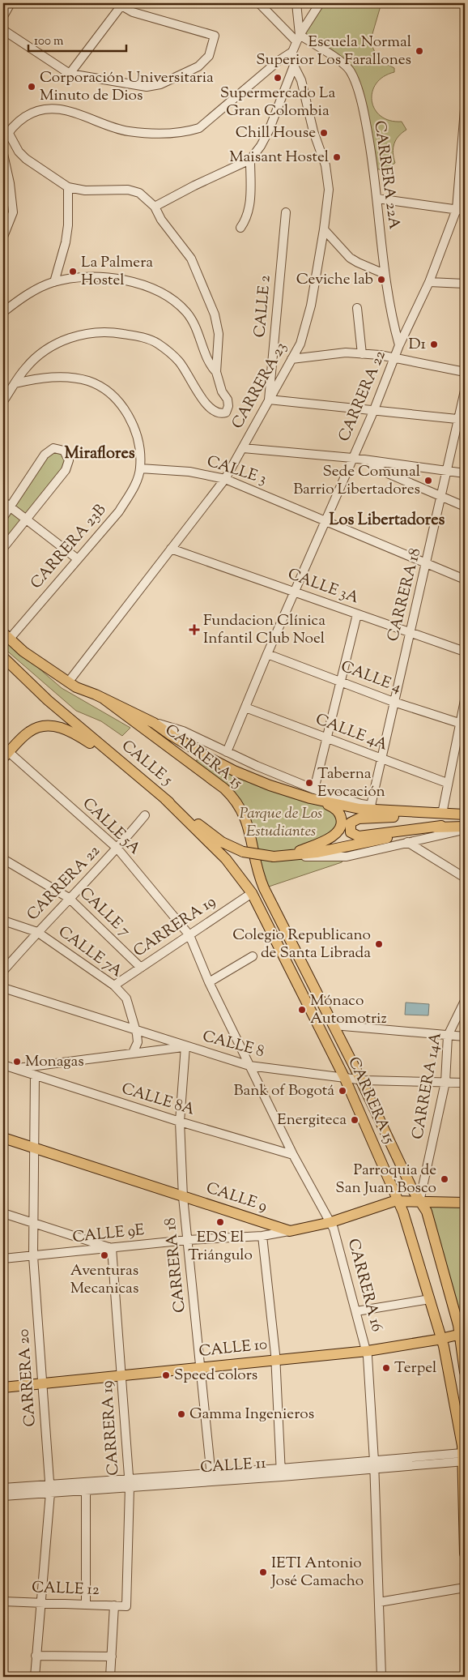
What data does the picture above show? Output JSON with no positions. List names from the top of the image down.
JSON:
{
  "streets": {
    "main road": [
      "CARRERA 15",
      "CALLE 5",
      "CALLE 9",
      "CALLE 10"
    ],
    "street": [
      "CARRERA 22A",
      "CALLE 2",
      "CARRERA 23",
      "CARRERA 22",
      "CALLE 3",
      "CARRERA 23B",
      "CALLE 3A",
      "CARRERA 18",
      "CALLE 4",
      "CALLE 4A",
      "CALLE 5A",
      "CALLE 7",
      "CARRERA 19",
      "CALLE 7A",
      "CALLE 8",
      "CARRERA 14A",
      "CALLE 8A",
      "CALLE 9E",
      "CARRERA 16",
      "CARRERA 20",
      "CALLE 11",
      "CALLE 12"
    ]
  },
  "crossings": [
    ["CARRERA 22A", "CARRERA 22"],
    ["CALLE 2", "CARRERA 23"],
    ["CARRERA 23", "CALLE 3"],
    ["CARRERA 23", "CALLE 3A"],
    ["CARRERA 22", "CALLE 3"],
    ["CARRERA 22", "CALLE 3A"],
    ["CARRERA 22", "CALLE 4"],
    ["CARRERA 22", "CALLE 4A"],
    ["CARRERA 22", "CALLE 5A"],
    ["CARRERA 22", "CALLE 7"],
    ["CARRERA 22", "CALLE 7A"],
    ["CALLE 3", "CARRERA 23B"],
    ["CALLE 3", "CARRERA 18"],
    ["CALLE 3A", "CARRERA 18"],
    ["CARRERA 18", "CALLE 4"],
    ["CARRERA 18", "CALLE 4A"],
    ["CARRERA 18", "CALLE 8"],
    ["CARRERA 18", "CALLE 8A"],
    ["CARRERA 18", "CALLE 9"],
    ["CARRERA 18", "CALLE 9E"],
    ["CARRERA 18", "CALLE 10"],
    ["CARRERA 18", "CALLE 11"],
    ["CARRERA 15", "CALLE 5"],
    ["CARRERA 15", "CARRERA 19"],
    ["CARRERA 15", "CALLE 8"],
    ["CARRERA 15", "CARRERA 14A"],
    ["CARRERA 15", "CALLE 9"],
    ["CARRERA 15", "CALLE 10"],
    ["CARRERA 15", "CALLE 11"],
    ["CALLE 5A", "CARRERA 19"],
    ["CALLE 5A", "CARRERA 16"],
    ["CALLE 7", "CARRERA 19"],
    ["CARRERA 19", "CALLE 7A"],
    ["CARRERA 19", "CALLE 9E"],
    ["CARRERA 19", "CARRERA 16"],
    ["CARRERA 19", "CALLE 10"],
    ["CARRERA 19", "CALLE 11"],
    ["CARRERA 19", "CALLE 12"],
    ["CALLE 7A", "CALLE 8"],
    ["CALLE 8", "CARRERA 14A"],
    ["CALLE 8", "CALLE 8A"],
    ["CALLE 8", "CARRERA 16"],
    ["CARRERA 14A", "CALLE 9"],
    ["CALLE 8A", "CARRERA 16"],
    ["CALLE 8A", "CARRERA 20"],
    ["CALLE 9", "CALLE 9E"],
    ["CALLE 9", "CARRERA 16"],
    ["CALLE 9", "CARRERA 20"],
    ["CALLE 9E", "CARRERA 20"],
    ["CARRERA 16", "CALLE 10"],
    ["CARRERA 16", "CALLE 11"],
    ["CALLE 10", "CARRERA 20"],
    ["CARRERA 20", "CALLE 11"],
    ["CARRERA 20", "CALLE 12"]
  ],
  "districts": ["Miraflores", "Los Libertadores"],
  "parks": ["Parque de Los Estudiantes"],
  "places": {
    "other": [
      "Escuela Normal Superior Los Farallones",
      "Supermercado La Gran Colombia",
      "Corporación Universitaria Minuto de Dios",
      "Chill House",
      "Maisant Hostel",
      "La Palmera Hostel",
      "Ceviche lab",
      "D1",
      "Sede Comunal Barrio Libertadores",
      "Taberna Evocación",
      "Colegio Republicano de Santa Librada",
      "Mónaco Automotriz",
      "Monagas",
      "Bank of Bogotá",
      "Energiteca",
      "Parroquia de San Juan Bosco",
      "EDS El Triángulo",
      "Aventuras Mecanicas",
      "Terpel",
      "Speed colors",
      "Gamma Ingenieros",
      "IETI Antonio José Camacho"
    ],
    "health": ["Fundacion Clínica Infantil Club Noel"]
  },
  "scale_bar": "100 m"
}
